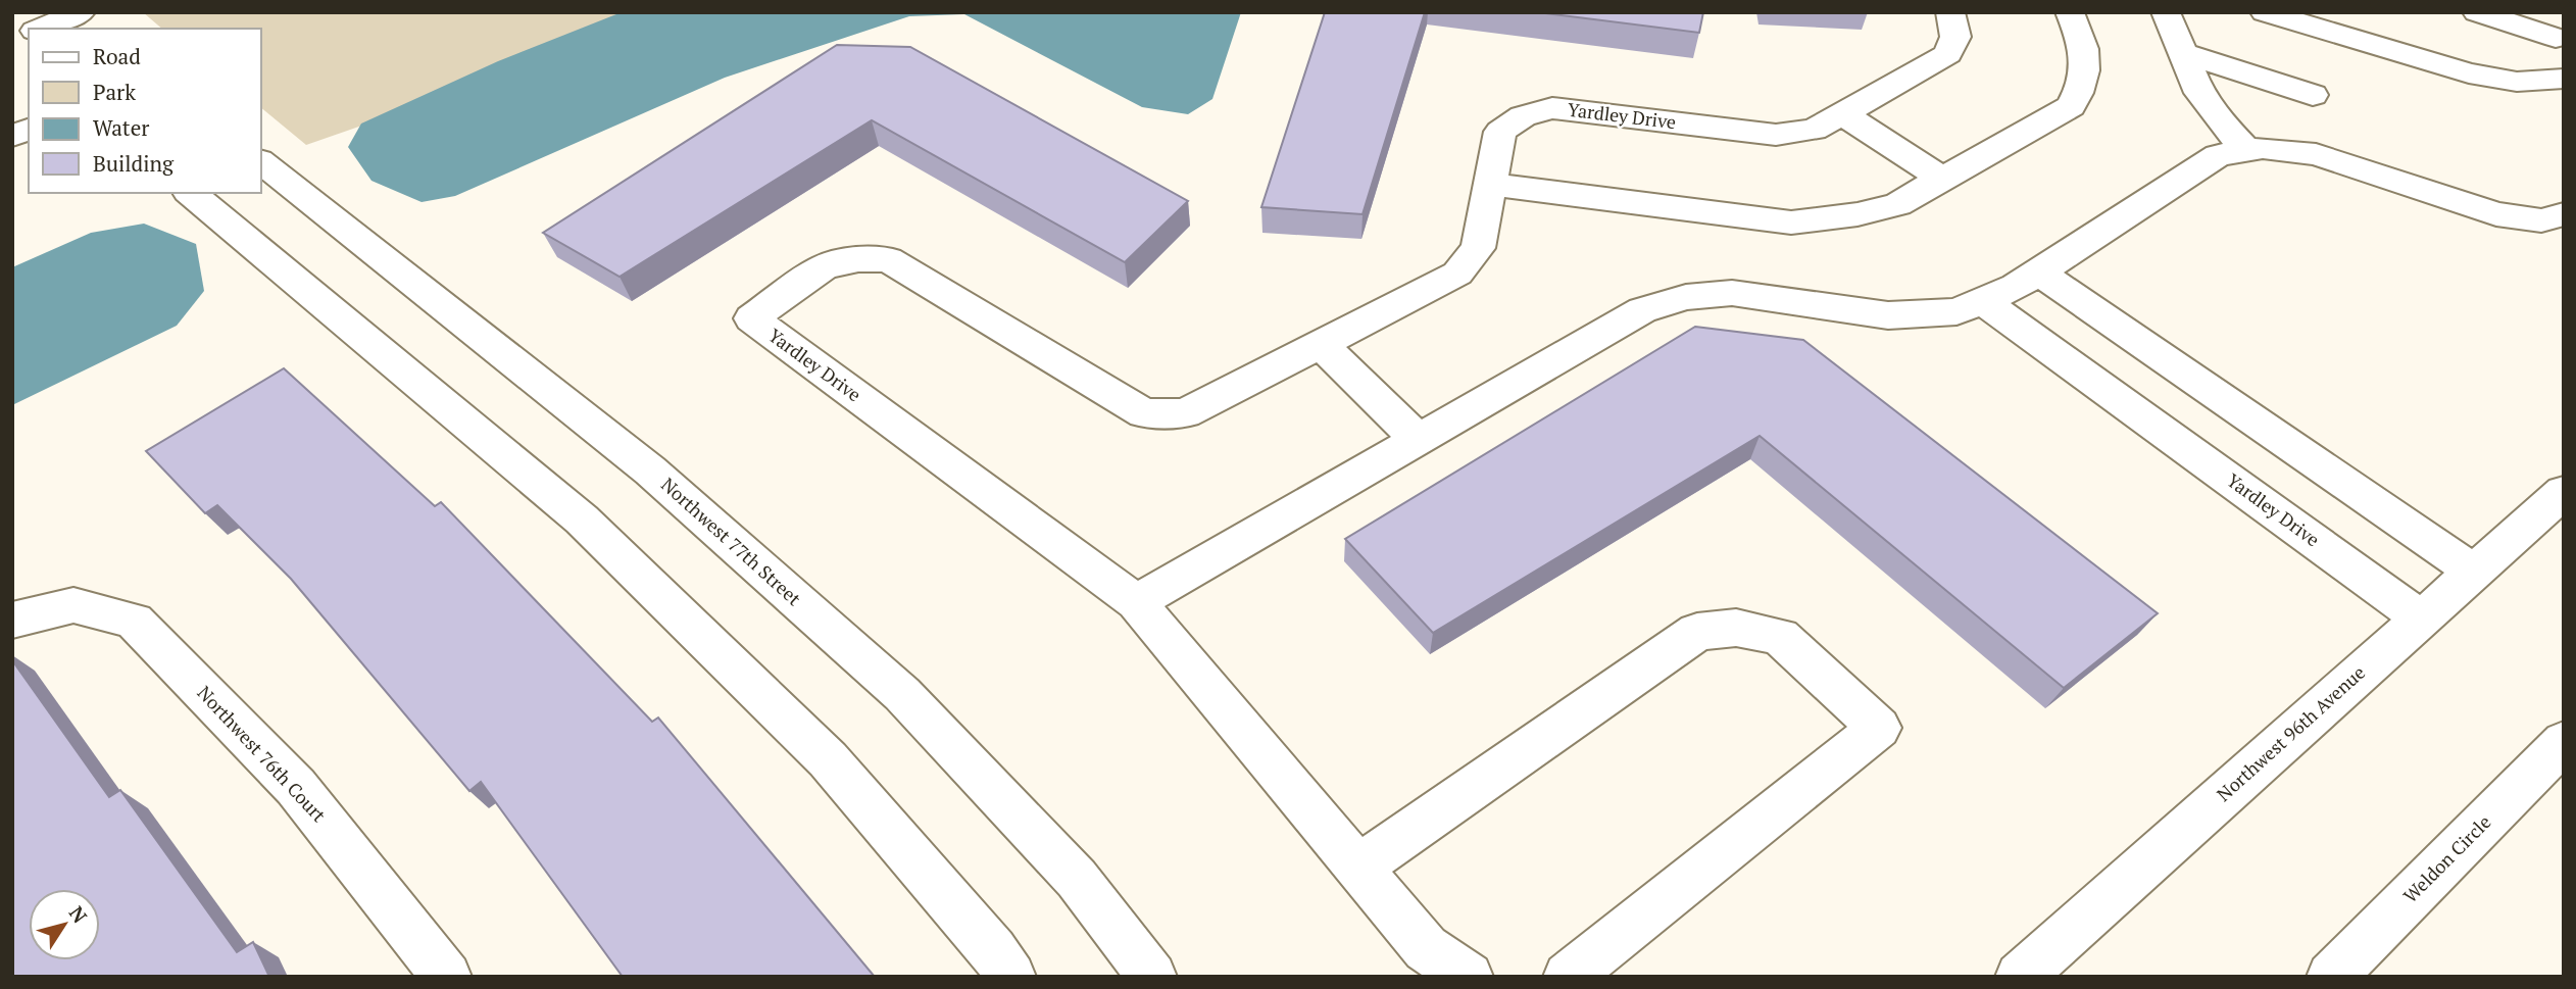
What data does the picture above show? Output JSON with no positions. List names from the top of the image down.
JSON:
{
  "streets": {
    "street": [
      "Yardley Drive",
      "Northwest 77th Street",
      "Northwest 96th Avenue",
      "Northwest 76th Court",
      "Weldon Circle"
    ]
  },
  "crossings": [
    ["Yardley Drive", "Northwest 96th Avenue"]
  ],
  "legend": [
    "Road",
    "Park",
    "Water",
    "Building"
  ],
  "north": "top right"
}
